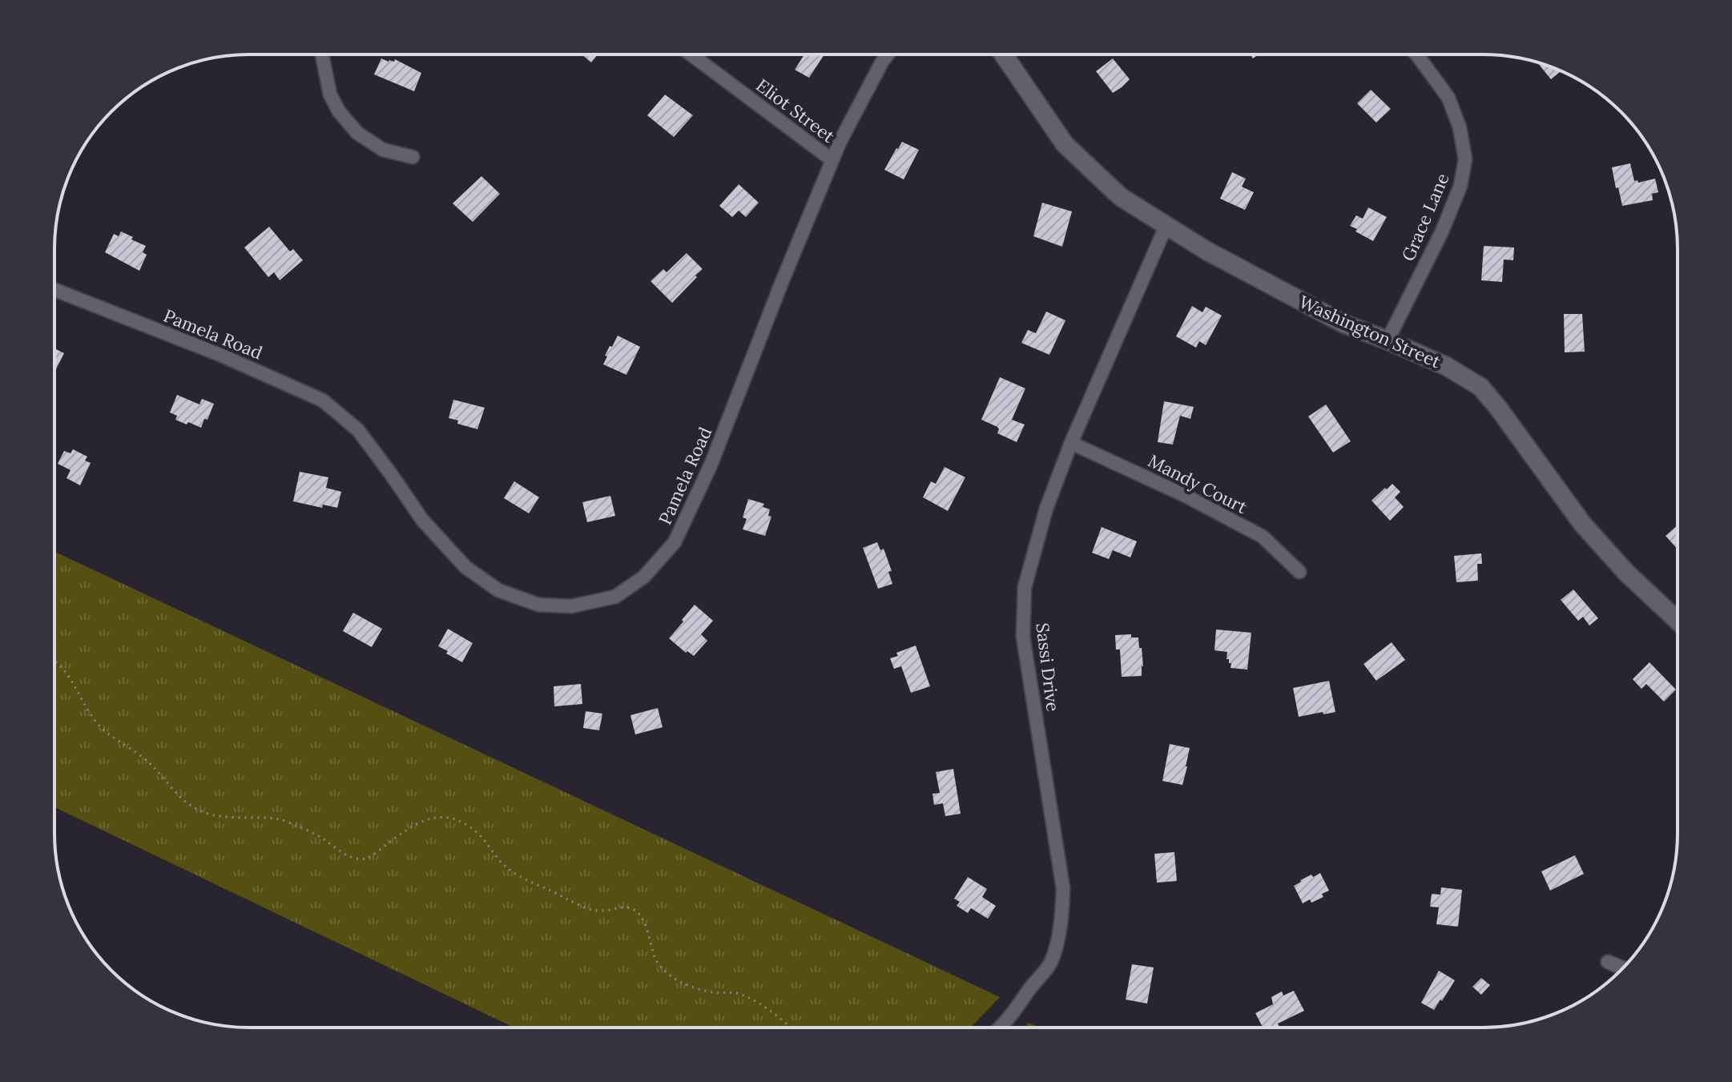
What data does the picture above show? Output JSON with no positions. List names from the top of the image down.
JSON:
{
  "streets": {
    "street": [
      "Eliot Street",
      "Grace Lane",
      "Washington Street",
      "Pamela Road",
      "Mandy Court",
      "Sassi Drive"
    ]
  },
  "crossings": [
    ["Eliot Street", "Pamela Road"],
    ["Grace Lane", "Washington Street"],
    ["Washington Street", "Sassi Drive"],
    ["Mandy Court", "Sassi Drive"]
  ]
}
